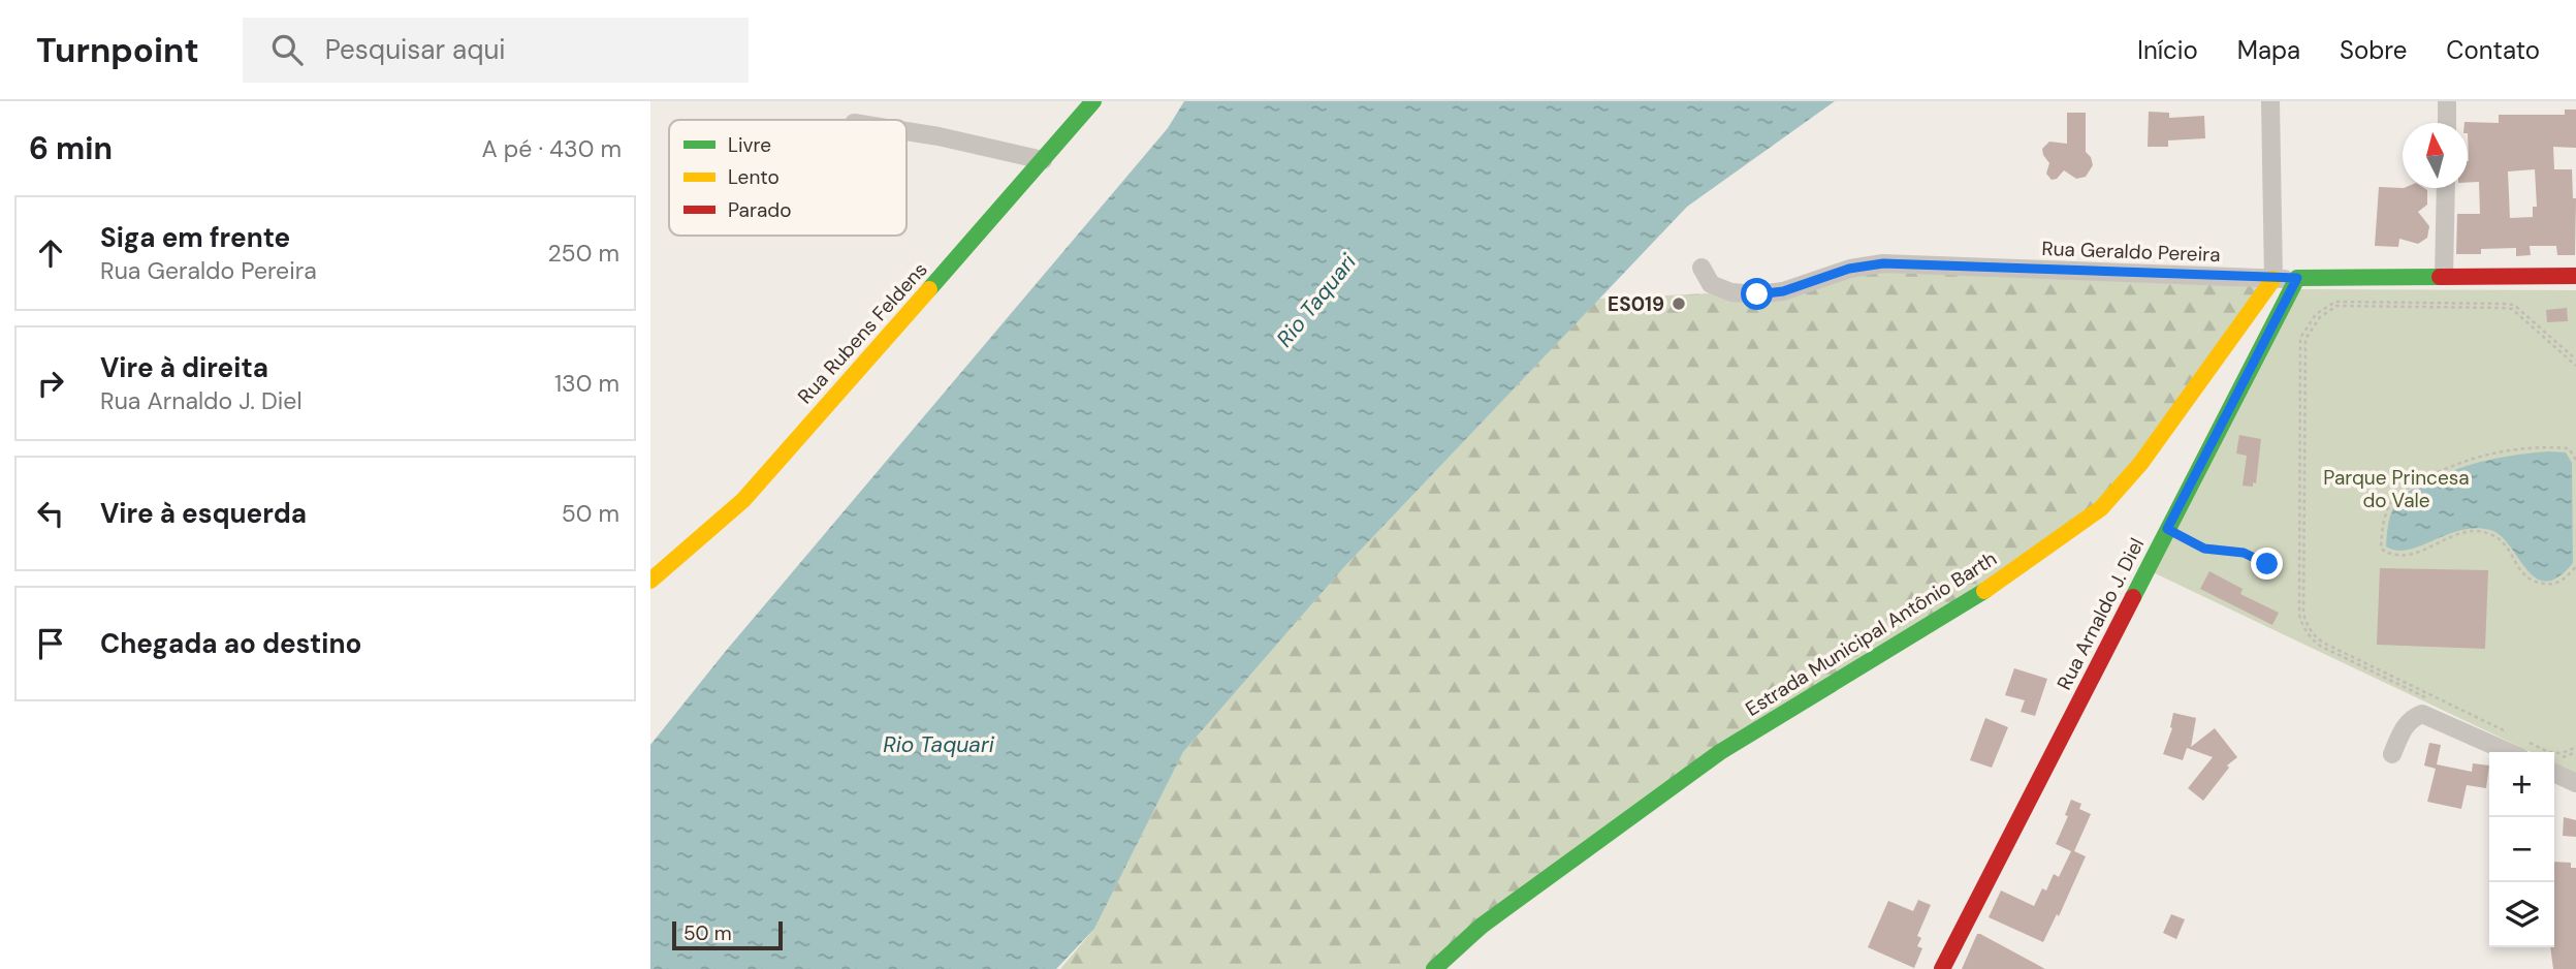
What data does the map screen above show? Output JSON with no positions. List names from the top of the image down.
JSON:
{
  "streets": {
    "street": [
      "Rua Geraldo Pereira",
      "Rua Rubens Feldens",
      "Rua Arnaldo J. Diel",
      "Estrada Municipal Antônio Barth"
    ]
  },
  "crossings": [
    ["Rua Geraldo Pereira", "Rua Arnaldo J. Diel"],
    ["Rua Geraldo Pereira", "Estrada Municipal Antônio Barth"]
  ],
  "water": ["Rio Taquari"],
  "parks": ["Parque Princesa do Vale"],
  "places": ["ES019"],
  "legend": ["Livre", "Lento", "Parado"],
  "scale_bar": "50 m",
  "north": "top",
  "page": {
    "header": "Turnpoint",
    "search": "Pesquisar aqui",
    "nav": [
      "Início",
      "Mapa",
      "Sobre",
      "Contato"
    ],
    "heading": ["6 min", "A pé · 430 m"],
    "list": [
      ["Siga em frente", "Rua Geraldo Pereira", "250 m"],
      ["Vire à direita", "Rua Arnaldo J. Diel", "130 m"],
      ["Vire à esquerda", "50 m"],
      "Chegada ao destino"
    ],
    "map_buttons": ["+", "−"],
    "scale": "50 m"
  }
}
